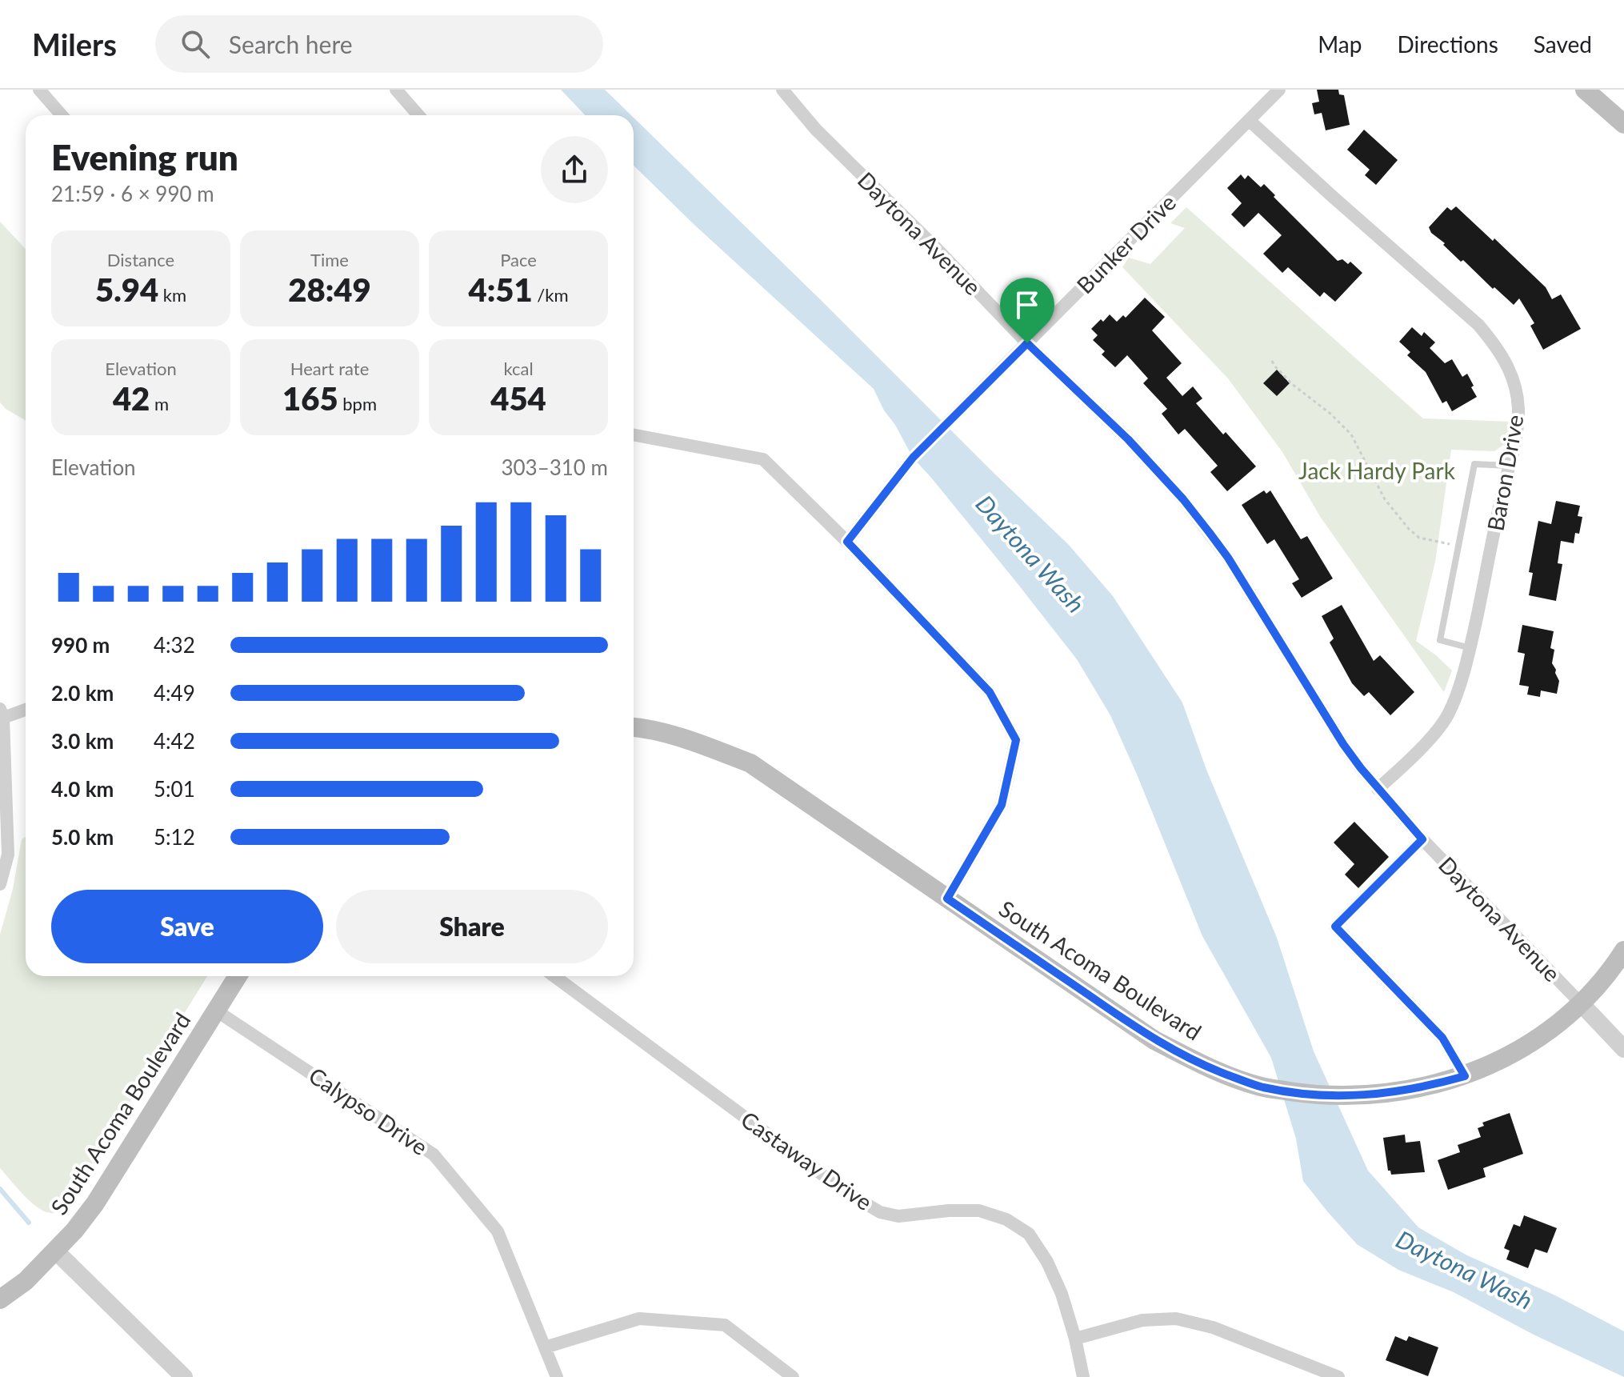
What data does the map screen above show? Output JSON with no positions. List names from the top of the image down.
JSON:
{
  "streets": {
    "main road": ["South Acoma Boulevard"],
    "street": [
      "Daytona Avenue",
      "Bunker Drive",
      "Baron Drive",
      "Calypso Drive",
      "Castaway Drive"
    ]
  },
  "crossings": [
    ["Daytona Avenue", "Bunker Drive"],
    ["Daytona Avenue", "Baron Drive"],
    ["Daytona Avenue", "South Acoma Boulevard"],
    ["Bunker Drive", "Baron Drive"],
    ["South Acoma Boulevard", "Calypso Drive"]
  ],
  "water": ["Daytona Wash"],
  "parks": ["Jack Hardy Park"],
  "page": {
    "header": "Milers",
    "search": "Search here",
    "nav": ["Map", "Directions", "Saved"],
    "heading": ["Evening run", "21:59 · 6 × 990 m"],
    "stats": [
      ["Distance", "5.94 km"],
      ["Time", "28:49"],
      ["Pace", "4:51 /km"],
      ["Elevation", "42 m"],
      ["Heart rate", "165 bpm"],
      ["kcal", "454"]
    ],
    "chart": ["Elevation", "303–310 m"],
    "list": [
      {
        "name": "990 m",
        "note": "4:32"
      },
      {
        "name": "2.0 km",
        "note": "4:49"
      },
      {
        "name": "3.0 km",
        "note": "4:42"
      },
      {
        "name": "4.0 km",
        "note": "5:01"
      },
      {
        "name": "5.0 km",
        "note": "5:12"
      }
    ],
    "buttons": ["Save", "Share"]
  }
}
